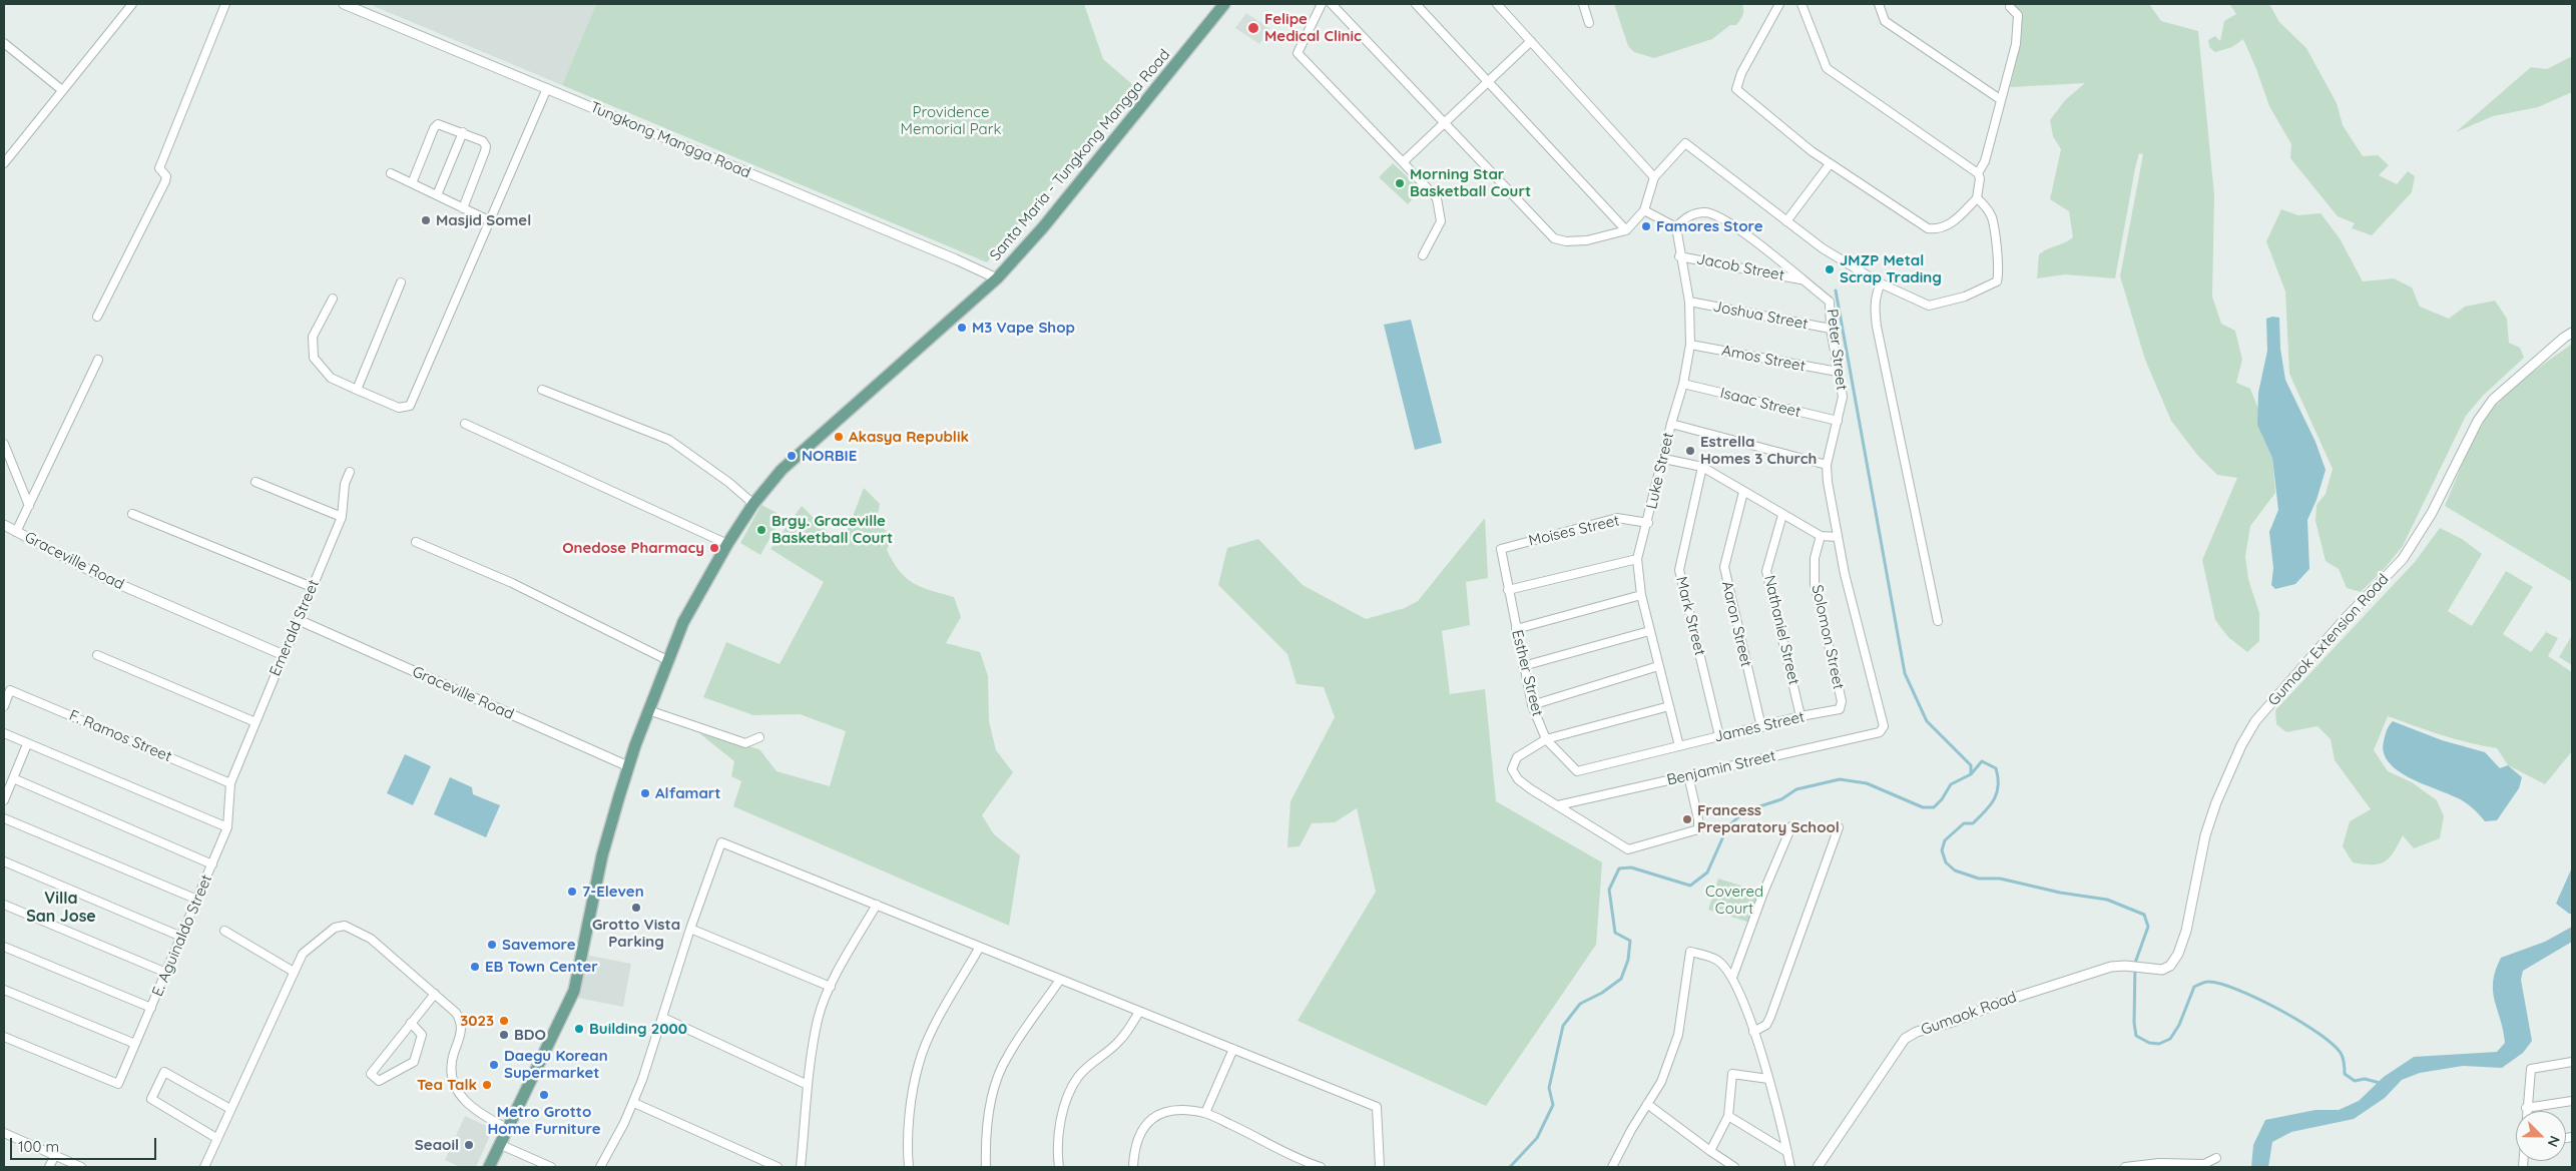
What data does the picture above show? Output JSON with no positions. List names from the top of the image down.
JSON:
{
  "streets": {
    "main road": ["Santa Maria - Tungkong Mangga Road"],
    "street": [
      "Tungkong Mangga Road",
      "Jacob Street",
      "Joshua Street",
      "Peter Street",
      "Amos Street",
      "Isaac Street",
      "Luke Street",
      "Moises Street",
      "Graceville Road",
      "Mark Street",
      "Aaron Street",
      "Emerald Street",
      "Nathaniel Street",
      "Solomon Street",
      "Gumaok Extension Road",
      "Esther Street",
      "James Street",
      "F. Ramos Street",
      "Benjamin Street",
      "E. Aguinaldo Street",
      "Gumaok Road"
    ]
  },
  "crossings": [
    ["Tungkong Mangga Road", "Santa Maria - Tungkong Mangga Road"],
    ["Santa Maria - Tungkong Mangga Road", "Graceville Road"],
    ["Jacob Street", "Peter Street"],
    ["Jacob Street", "Luke Street"],
    ["Joshua Street", "Peter Street"],
    ["Joshua Street", "Luke Street"],
    ["Peter Street", "Amos Street"],
    ["Peter Street", "Isaac Street"],
    ["Peter Street", "Luke Street"],
    ["Peter Street", "Benjamin Street"],
    ["Amos Street", "Luke Street"],
    ["Isaac Street", "Luke Street"],
    ["Luke Street", "Moises Street"],
    ["Luke Street", "Esther Street"],
    ["Luke Street", "James Street"],
    ["Moises Street", "Esther Street"],
    ["Graceville Road", "Emerald Street"],
    ["Mark Street", "James Street"],
    ["Aaron Street", "James Street"],
    ["Emerald Street", "F. Ramos Street"],
    ["Emerald Street", "E. Aguinaldo Street"],
    ["Nathaniel Street", "James Street"],
    ["Solomon Street", "James Street"],
    ["Gumaok Extension Road", "Gumaok Road"],
    ["Esther Street", "James Street"],
    ["F. Ramos Street", "E. Aguinaldo Street"]
  ],
  "districts": ["Villa San Jose"],
  "parks": ["Providence Memorial Park", "Covered Court"],
  "places": [
    "Felipe Medical Clinic",
    "Morning Star Basketball Court",
    "Masjid Somel",
    "Famores Store",
    "JMZP Metal Scrap Trading",
    "M3 Vape Shop",
    "Akasya Republik",
    "Estrella Homes 3 Church",
    "NORBIE",
    "Brgy. Graceville Basketball Court",
    "Onedose Pharmacy",
    "Alfamart",
    "Francess Preparatory School",
    "7-Eleven",
    "Grotto Vista Parking",
    "Savemore",
    "EB Town Center",
    "3023",
    "Building 2000",
    "BDO",
    "Daegu Korean Supermarket",
    "Tea Talk",
    "Metro Grotto Home Furniture",
    "Seaoil"
  ],
  "scale_bar": "100 m",
  "north": "bottom right"
}
